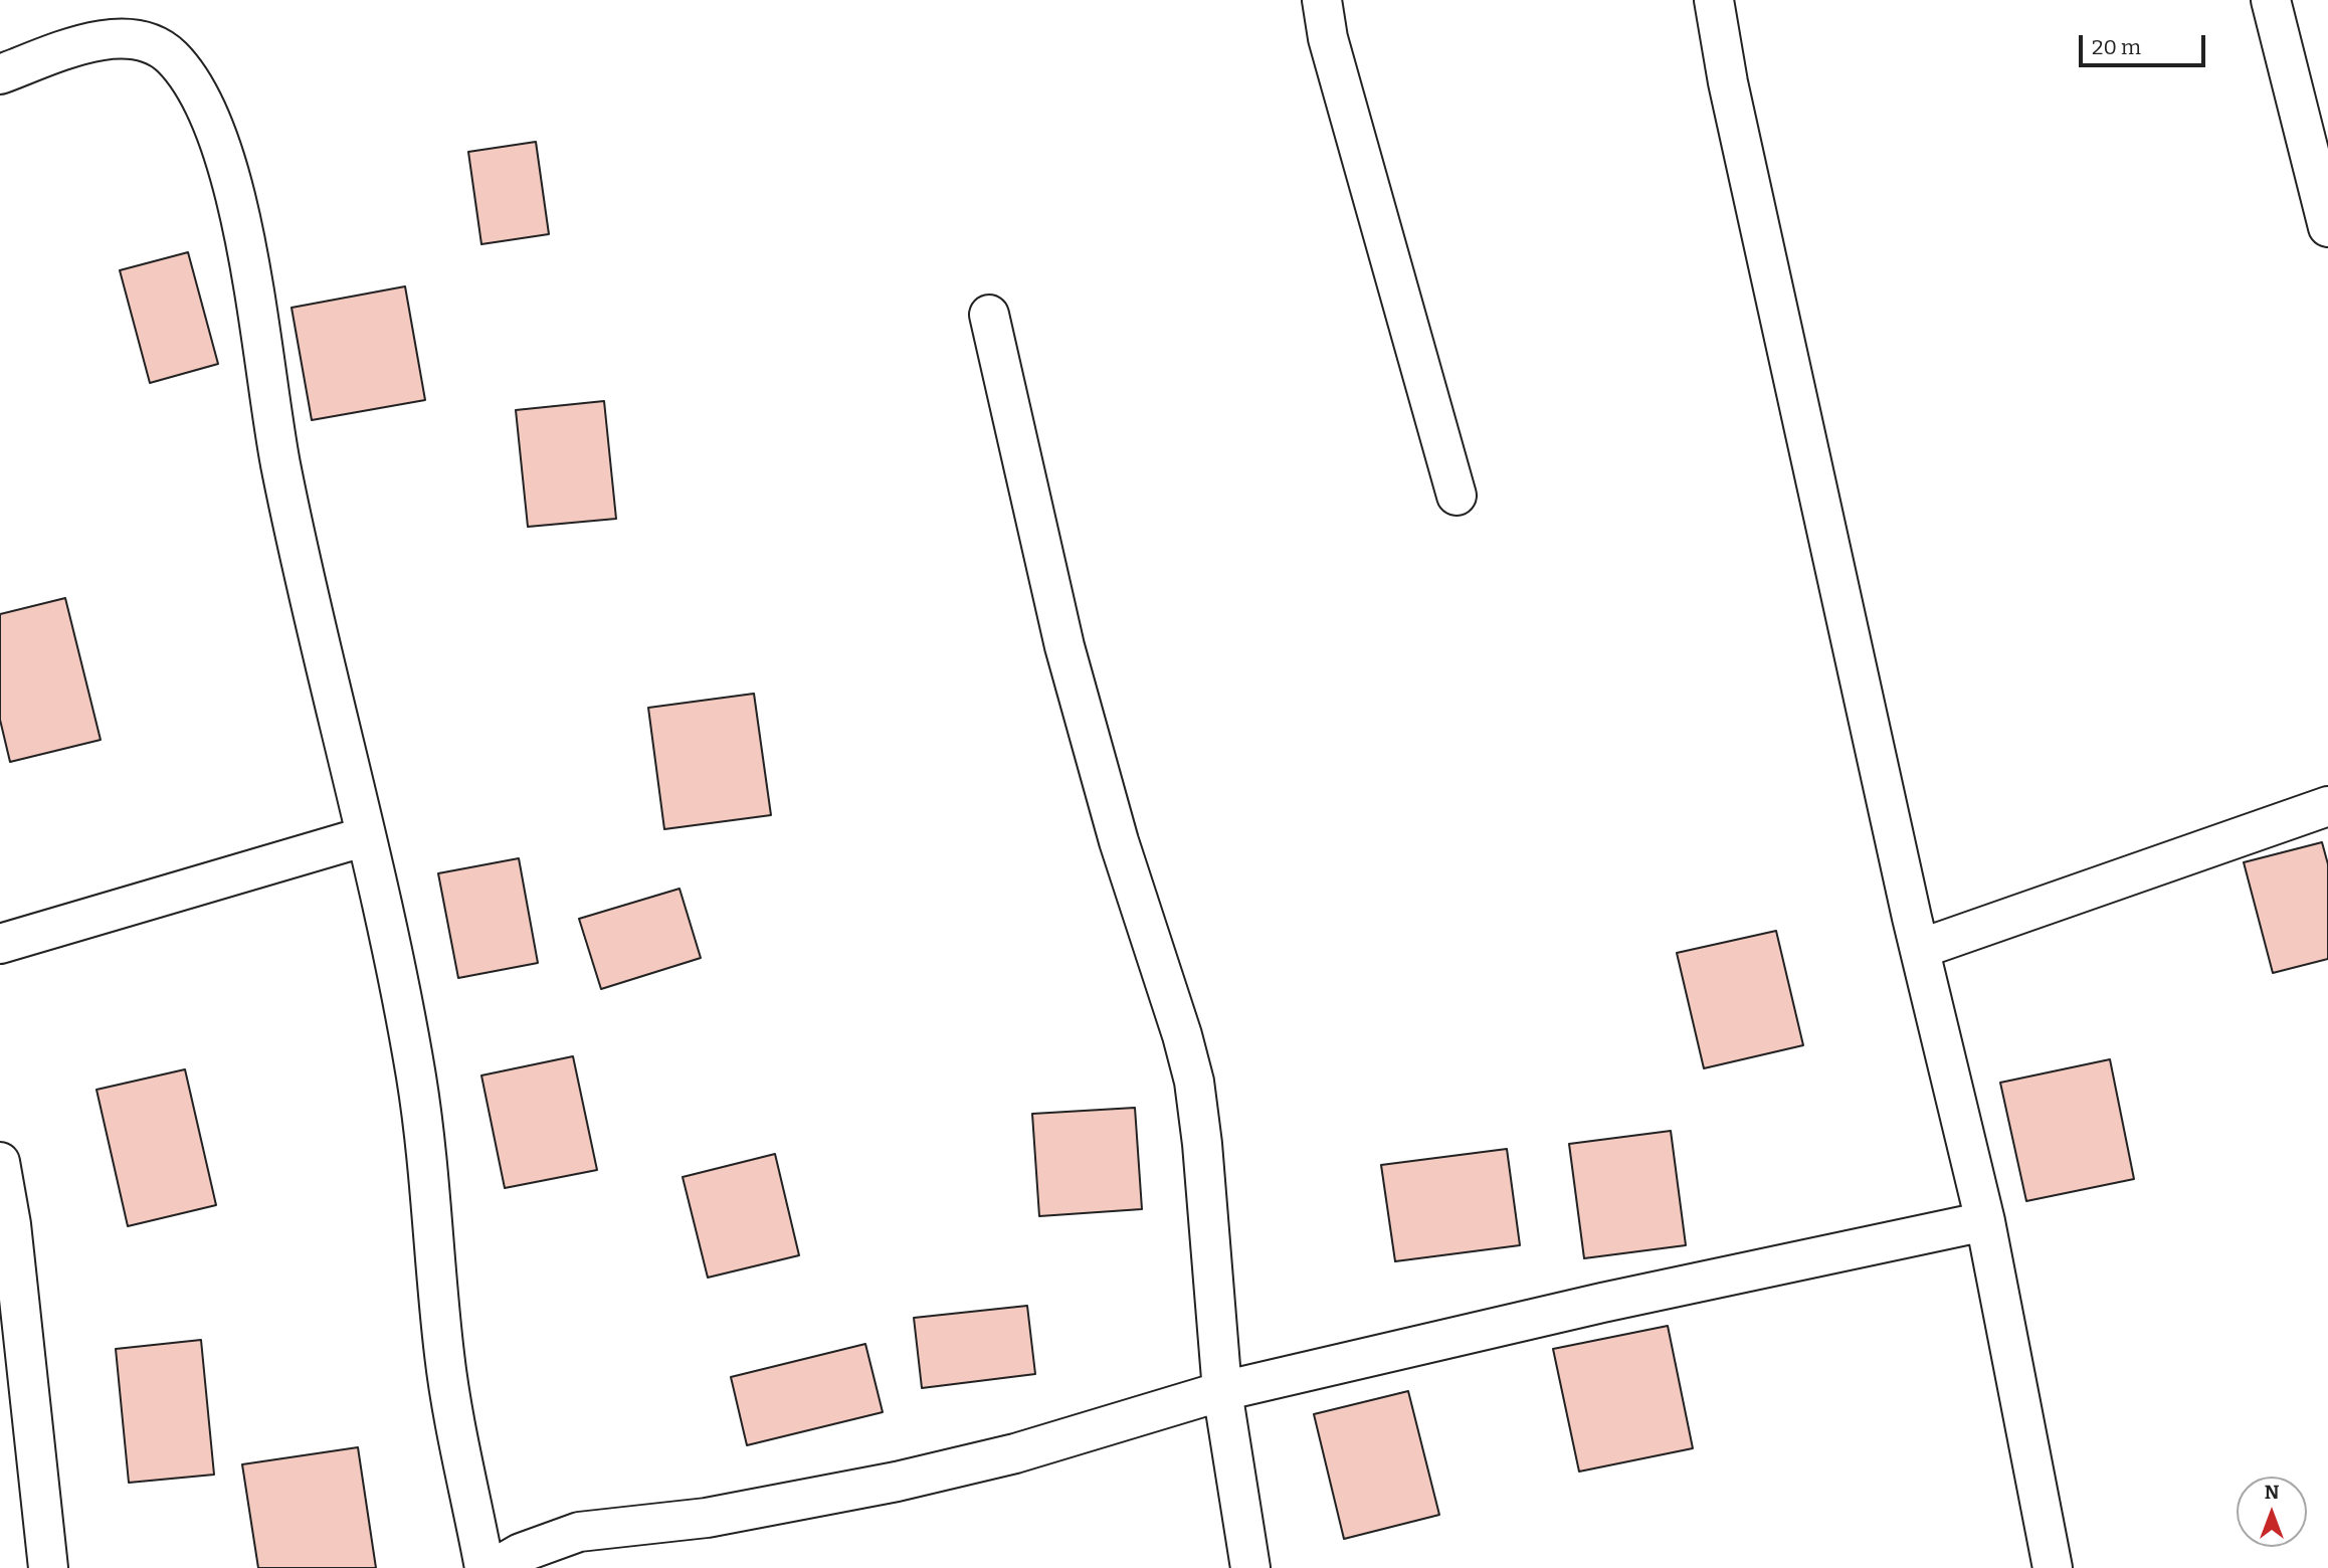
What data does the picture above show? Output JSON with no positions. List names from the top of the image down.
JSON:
{
  "scale_bar": "20 m",
  "north": "top"
}
